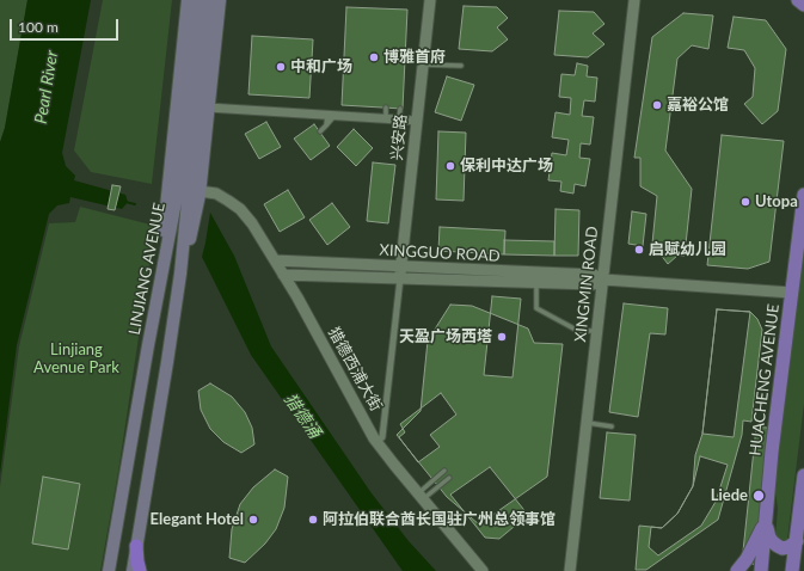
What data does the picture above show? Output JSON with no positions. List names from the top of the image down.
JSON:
{
  "streets": {
    "main road": ["LINJIANG AVENUE", "HUACHENG AVENUE"],
    "street": [
      "兴安路",
      "XINGGUO ROAD",
      "XINGMIN ROAD",
      "猎德西浦大街"
    ]
  },
  "crossings": [
    ["兴安路", "XINGGUO ROAD"],
    ["XINGGUO ROAD", "XINGMIN ROAD"],
    ["XINGGUO ROAD", "猎德西浦大街"],
    ["XINGGUO ROAD", "HUACHENG AVENUE"]
  ],
  "water": ["Pearl River", "猎德涌"],
  "parks": ["Linjiang Avenue Park"],
  "places": [
    "博雅首府",
    "中和广场",
    "嘉裕公馆",
    "保利中达广场",
    "Utopa",
    "启赋幼儿园",
    "天盈广场西塔",
    "Liede",
    "Elegant Hotel",
    "阿拉伯联合酋长国驻广州总领事馆"
  ],
  "scale_bar": "100 m"
}
